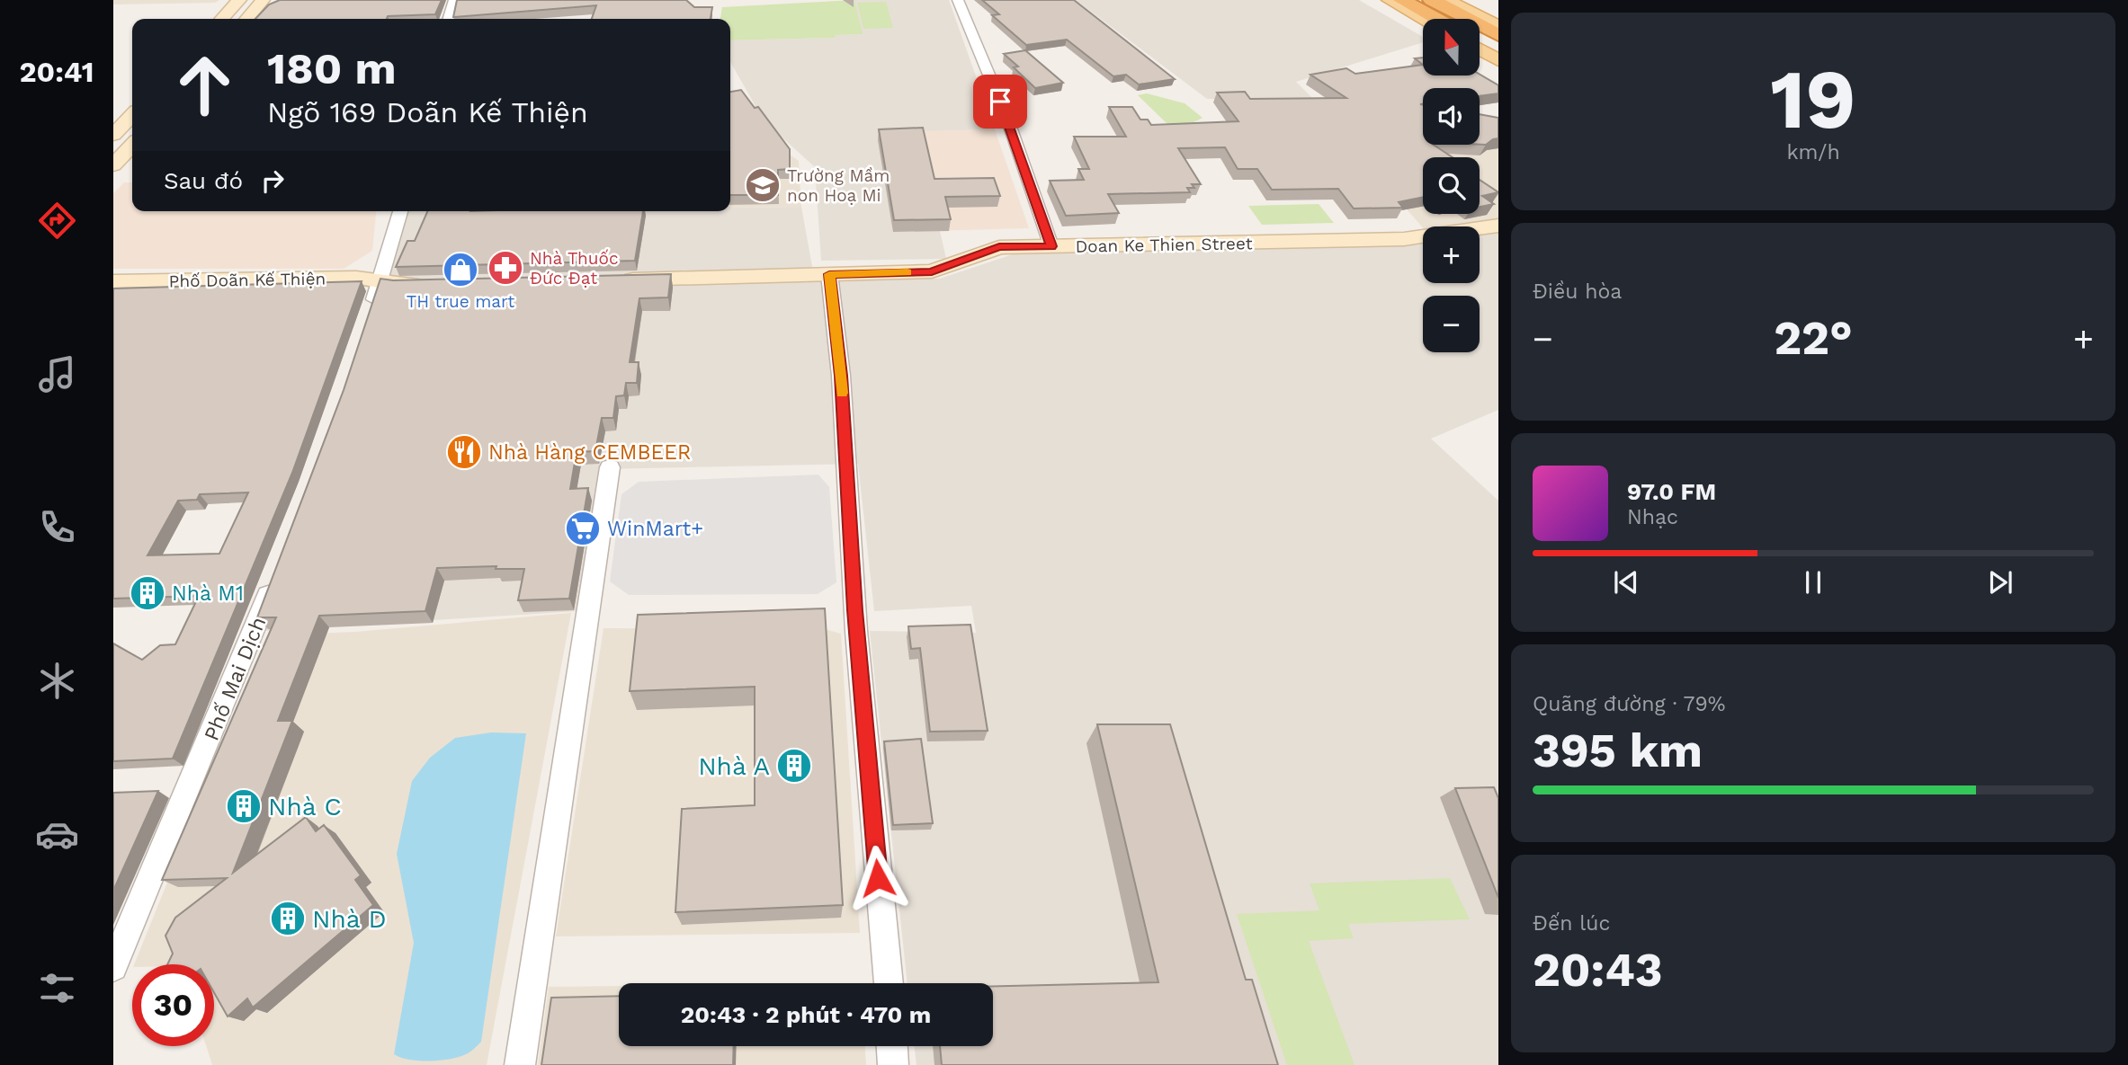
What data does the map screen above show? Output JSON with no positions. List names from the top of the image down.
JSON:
{
  "streets": {
    "street": ["Doan Ke Thien Street", "Phố Doãn Kế Thiện", "Phố Mai Dịch"]
  },
  "places": {
    "school or university": ["Trường Mầm non Hoạ Mi"],
    "pharmacy": ["Nhà Thuốc Đức Đạt"],
    "shop": ["TH true mart"],
    "restaurant": ["Nhà Hàng CEMBEER"],
    "supermarket": ["WinMart+"],
    "building": [
      "Nhà M1",
      "Nhà A",
      "Nhà C",
      "Nhà D"
    ]
  },
  "north": "top",
  "page": {
    "tabs": "20:41",
    "tile": [
      ["19", "km/h"],
      "Điều hòa",
      ["Quãng đường · 79%", "395 km"],
      ["Đến lúc", "20:43"]
    ],
    "map_buttons": ["+", "−"],
    "turn": ["180 m", "Ngõ 169 Doãn Kế Thiện"],
    "then": "Sau đó",
    "heat": ["−", "22°", "+"],
    "song": ["97.0 FM", "Nhạc"],
    "limit": "30",
    "trip": "20:43 · 2 phút · 470 m"
  }
}
